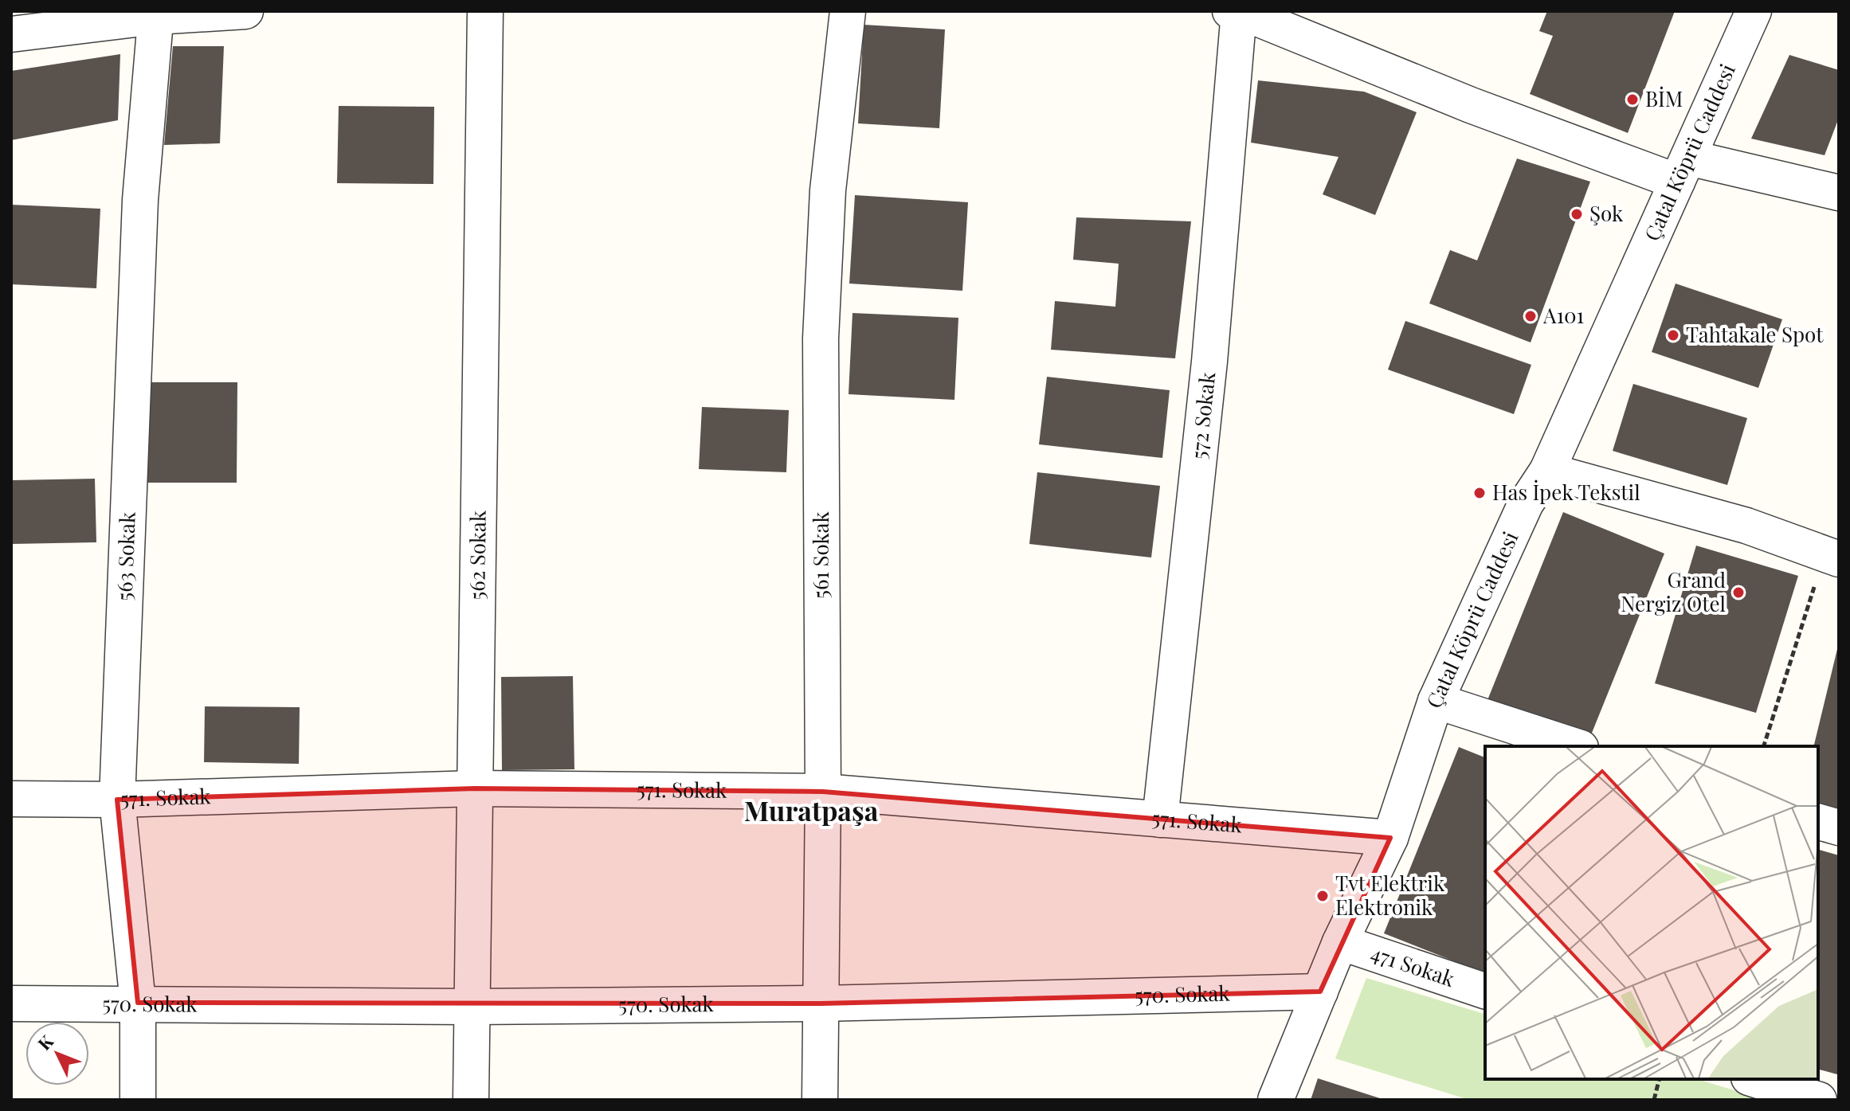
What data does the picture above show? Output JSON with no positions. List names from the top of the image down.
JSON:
{
  "streets": {
    "street": [
      "Çatal Köprü Caddesi",
      "572 Sokak",
      "562 Sokak",
      "561 Sokak",
      "563 Sokak",
      "571. Sokak",
      "471 Sokak",
      "570. Sokak"
    ]
  },
  "crossings": [
    ["Çatal Köprü Caddesi", "571. Sokak"],
    ["Çatal Köprü Caddesi", "471 Sokak"],
    ["Çatal Köprü Caddesi", "570. Sokak"],
    ["572 Sokak", "571. Sokak"],
    ["562 Sokak", "571. Sokak"],
    ["562 Sokak", "570. Sokak"],
    ["561 Sokak", "571. Sokak"],
    ["561 Sokak", "570. Sokak"],
    ["563 Sokak", "571. Sokak"],
    ["563 Sokak", "570. Sokak"]
  ],
  "districts": ["Muratpaşa"],
  "places": [
    "BİM",
    "Şok",
    "A101",
    "Tahtakale Spot",
    "Has İpek Tekstil",
    "Grand Nergiz Otel",
    "Tvt Elektrik Elektronik"
  ],
  "north": "top left"
}
